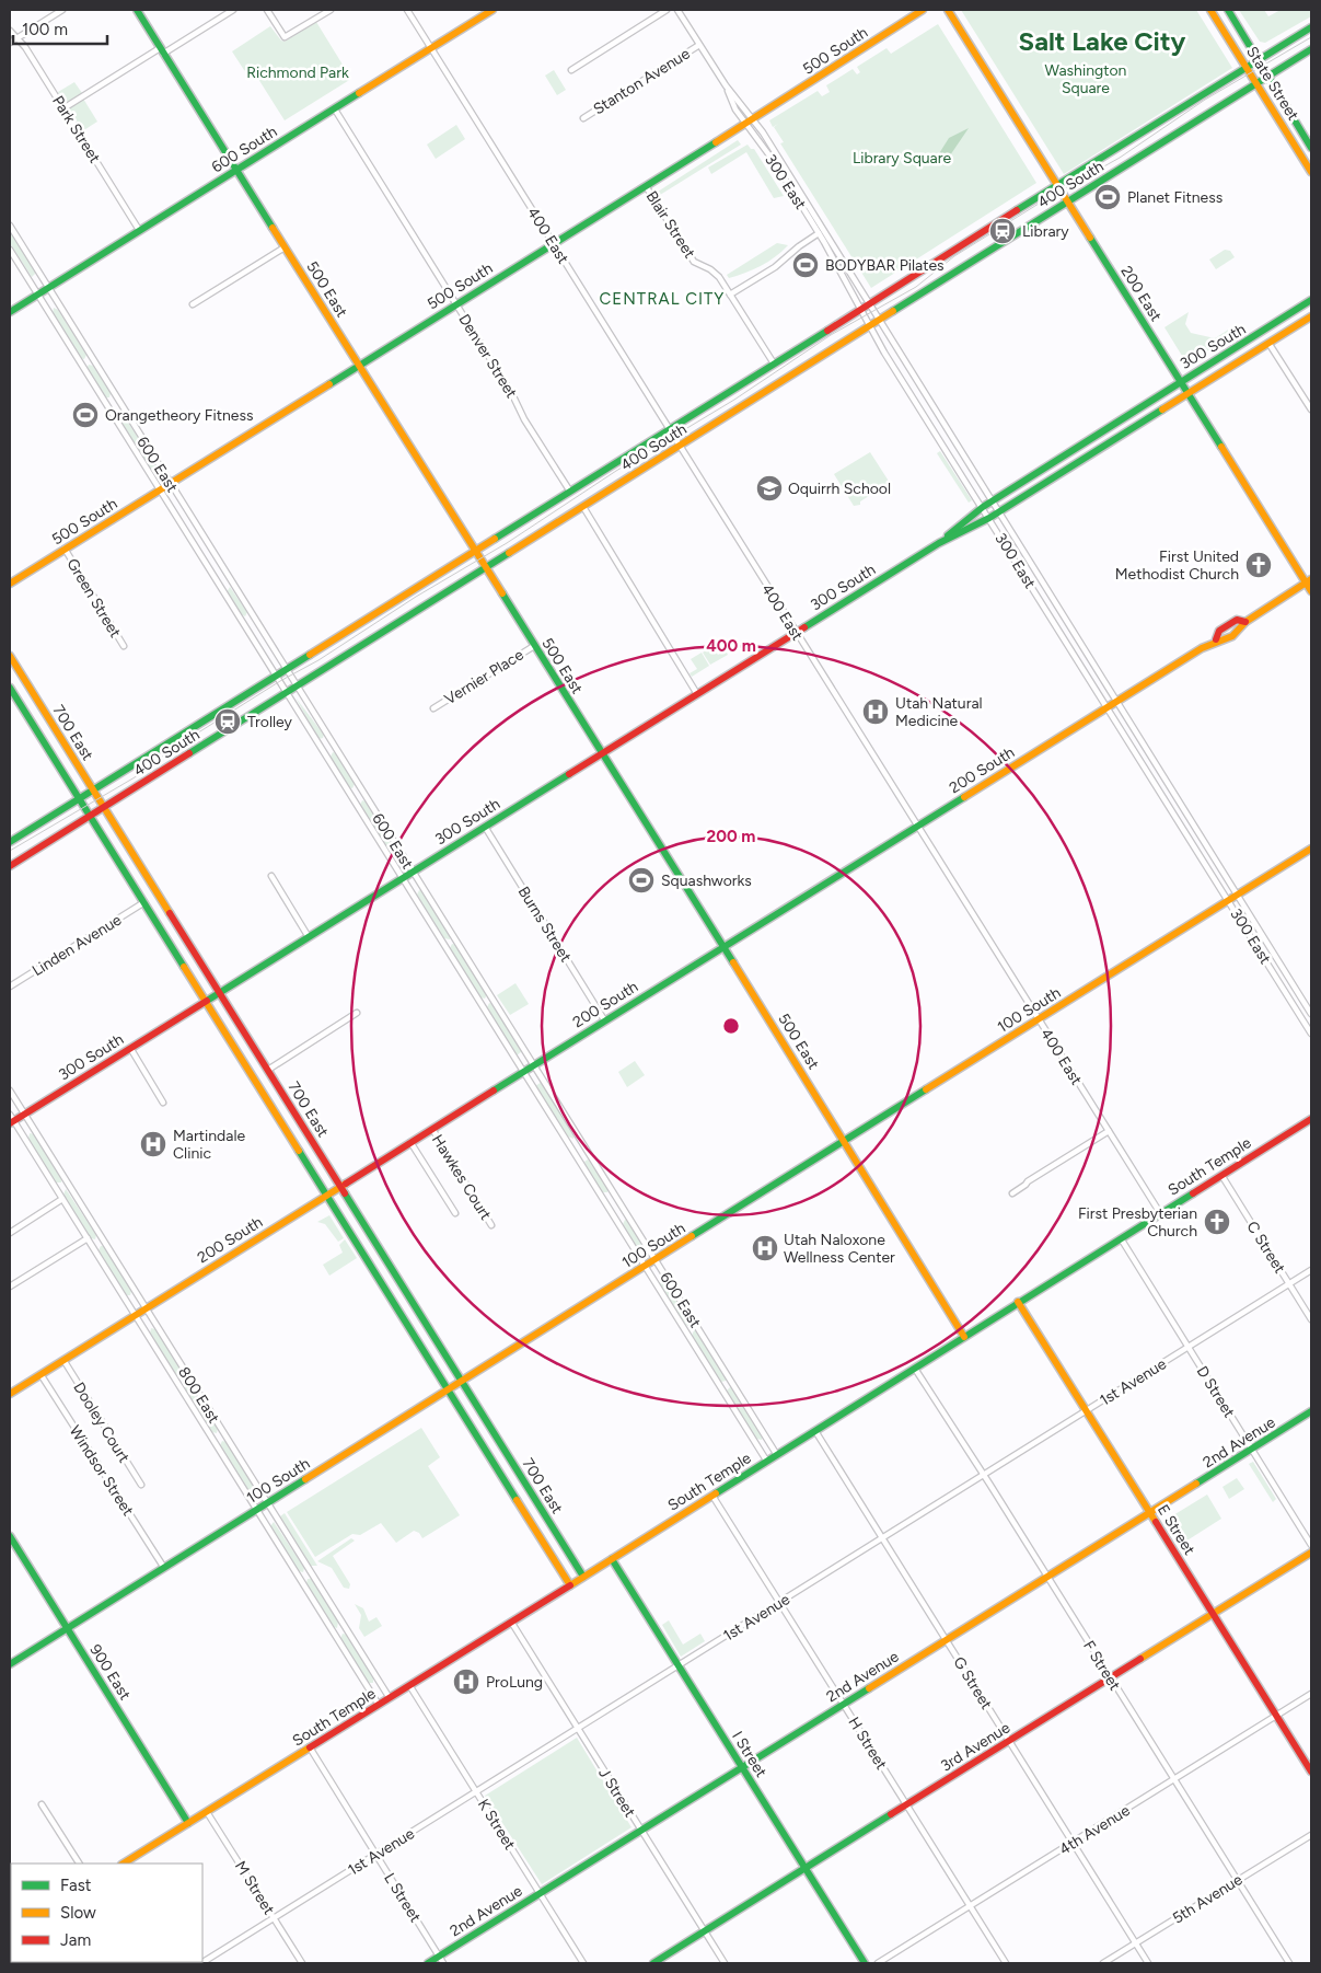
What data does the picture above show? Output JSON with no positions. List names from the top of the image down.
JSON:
{
  "streets": {
    "street": [
      "500 South",
      "Stanton Avenue",
      "State Street",
      "Park Street",
      "600 South",
      "300 East",
      "400 South",
      "Blair Street",
      "400 East",
      "500 East",
      "200 East",
      "300 South",
      "Denver Street",
      "600 East",
      "Green Street",
      "Vernier Place",
      "700 East",
      "200 South",
      "Burns Street",
      "Linden Avenue",
      "100 South",
      "South Temple",
      "Hawkes Court",
      "C Street",
      "1st Avenue",
      "D Street",
      "800 East",
      "Dooley Court",
      "2nd Avenue",
      "Windsor Street",
      "E Street",
      "F Street",
      "900 East",
      "G Street",
      "H Street",
      "3rd Avenue",
      "I Street",
      "J Street",
      "K Street",
      "4th Avenue",
      "M Street",
      "L Street",
      "5th Avenue"
    ]
  },
  "crossings": [
    ["500 South", "300 East"],
    ["500 South", "Blair Street"],
    ["500 South", "400 East"],
    ["500 South", "500 East"],
    ["500 South", "Denver Street"],
    ["500 South", "600 East"],
    ["500 South", "Green Street"],
    ["Stanton Avenue", "300 East"],
    ["State Street", "400 South"],
    ["Park Street", "600 South"],
    ["600 South", "400 East"],
    ["600 South", "500 East"],
    ["600 South", "Denver Street"],
    ["600 South", "600 East"],
    ["300 East", "400 South"],
    ["300 East", "300 South"],
    ["300 East", "200 South"],
    ["300 East", "100 South"],
    ["400 South", "Blair Street"],
    ["400 South", "400 East"],
    ["400 South", "500 East"],
    ["400 South", "200 East"],
    ["400 South", "Denver Street"],
    ["400 South", "600 East"],
    ["400 South", "700 East"],
    ["400 East", "300 South"],
    ["400 East", "200 South"],
    ["400 East", "100 South"],
    ["400 East", "South Temple"],
    ["500 East", "300 South"],
    ["500 East", "Vernier Place"],
    ["500 East", "200 South"],
    ["500 East", "100 South"],
    ["500 East", "South Temple"],
    ["200 East", "300 South"],
    ["200 East", "200 South"],
    ["300 South", "600 East"],
    ["300 South", "700 East"],
    ["300 South", "Burns Street"],
    ["300 South", "800 East"],
    ["600 East", "200 South"],
    ["600 East", "100 South"],
    ["600 East", "South Temple"],
    ["700 East", "200 South"],
    ["700 East", "Linden Avenue"],
    ["700 East", "100 South"],
    ["700 East", "South Temple"],
    ["200 South", "Burns Street"],
    ["200 South", "Hawkes Court"],
    ["200 South", "800 East"],
    ["200 South", "Dooley Court"],
    ["200 South", "Windsor Street"],
    ["100 South", "800 East"],
    ["100 South", "Windsor Street"],
    ["100 South", "900 East"],
    ["South Temple", "C Street"],
    ["South Temple", "D Street"],
    ["South Temple", "800 East"],
    ["South Temple", "E Street"],
    ["South Temple", "F Street"],
    ["South Temple", "900 East"],
    ["South Temple", "G Street"],
    ["South Temple", "H Street"],
    ["South Temple", "I Street"],
    ["South Temple", "J Street"],
    ["South Temple", "K Street"],
    ["South Temple", "M Street"],
    ["South Temple", "L Street"],
    ["C Street", "1st Avenue"],
    ["1st Avenue", "D Street"],
    ["1st Avenue", "E Street"],
    ["1st Avenue", "F Street"],
    ["1st Avenue", "G Street"],
    ["1st Avenue", "H Street"],
    ["1st Avenue", "I Street"],
    ["1st Avenue", "J Street"],
    ["1st Avenue", "K Street"],
    ["1st Avenue", "M Street"],
    ["1st Avenue", "L Street"],
    ["D Street", "2nd Avenue"],
    ["2nd Avenue", "E Street"],
    ["2nd Avenue", "F Street"],
    ["2nd Avenue", "G Street"],
    ["2nd Avenue", "H Street"],
    ["2nd Avenue", "I Street"],
    ["2nd Avenue", "J Street"],
    ["2nd Avenue", "K Street"],
    ["2nd Avenue", "L Street"],
    ["E Street", "3rd Avenue"],
    ["E Street", "4th Avenue"],
    ["F Street", "3rd Avenue"],
    ["F Street", "4th Avenue"],
    ["F Street", "5th Avenue"],
    ["G Street", "3rd Avenue"],
    ["G Street", "4th Avenue"],
    ["G Street", "5th Avenue"],
    ["H Street", "3rd Avenue"],
    ["H Street", "4th Avenue"],
    ["3rd Avenue", "I Street"],
    ["3rd Avenue", "J Street"]
  ],
  "districts": ["Salt Lake City", "CENTRAL CITY"],
  "parks": ["Washington Square", "Richmond Park", "Library Square"],
  "places": {
    "sports": [
      "Planet Fitness",
      "BODYBAR Pilates",
      "Orangetheory Fitness",
      "Squashworks"
    ],
    "station": ["Library", "Trolley"],
    "school or university": ["Oquirrh School"],
    "church": ["First United Methodist Church", "First Presbyterian Church"],
    "hospital": [
      "Utah Natural Medicine",
      "Martindale Clinic",
      "Utah Naloxone Wellness Center",
      "ProLung"
    ]
  },
  "legend": ["Fast", "Slow", "Jam"],
  "scale_bar": "100 m",
  "rings": ["400 m", "200 m"]
}
